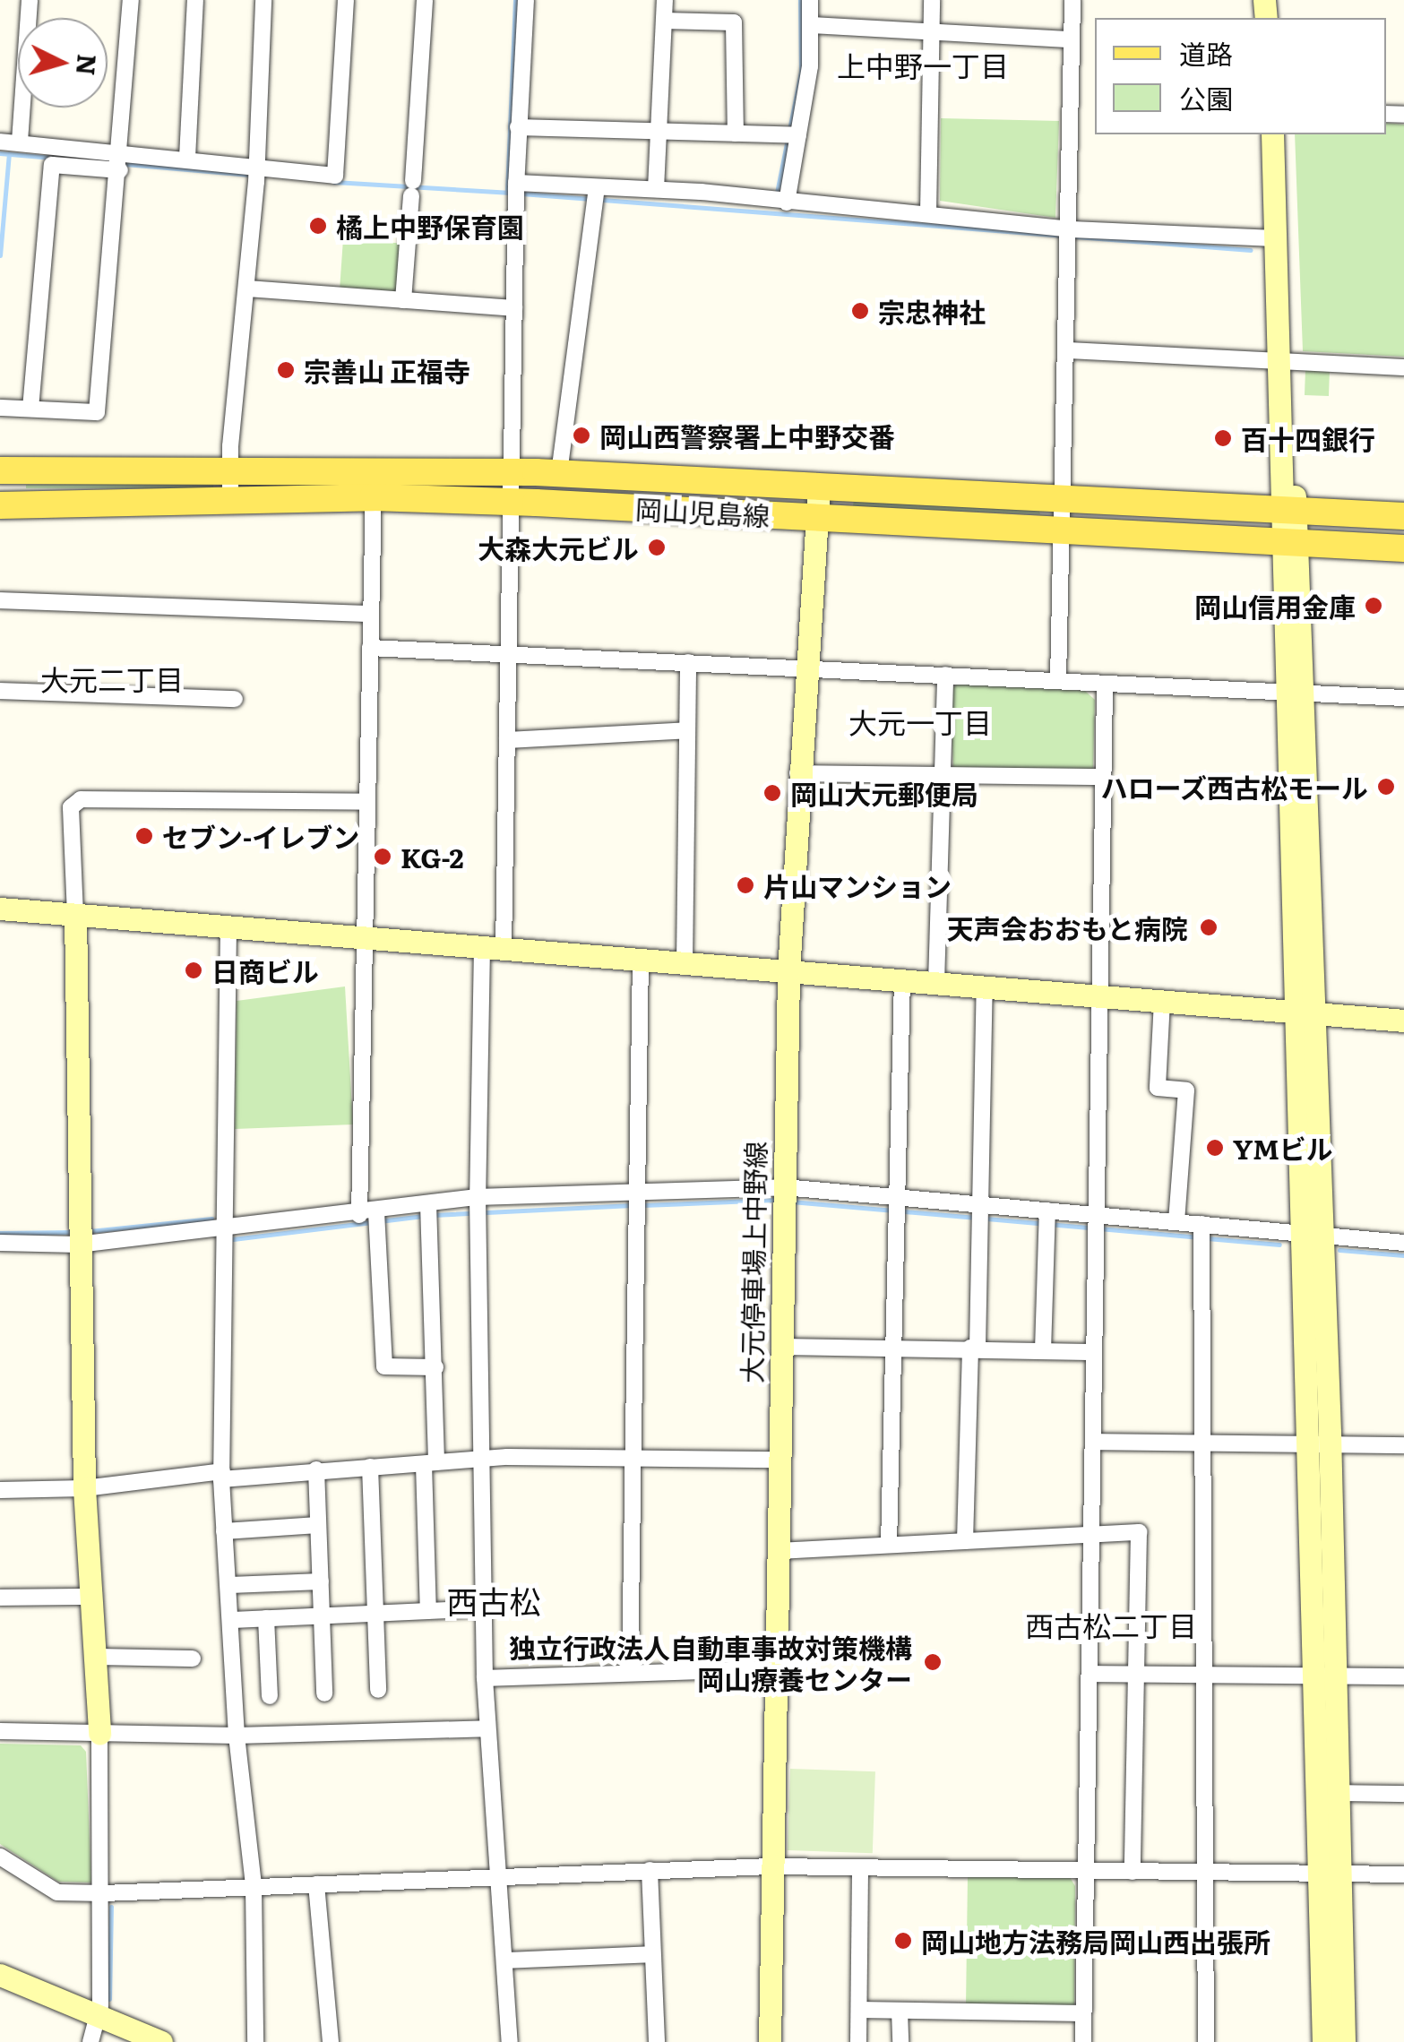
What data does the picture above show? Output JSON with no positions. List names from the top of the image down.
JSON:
{
  "streets": {
    "main road": ["岡山児島線"],
    "street": ["大元停車場上中野線"]
  },
  "crossings": [
    ["岡山児島線", "大元停車場上中野線"]
  ],
  "districts": [
    "上中野一丁目",
    "大元二丁目",
    "大元一丁目",
    "西古松",
    "西古松二丁目"
  ],
  "places": [
    "橘上中野保育園",
    "宗忠神社",
    "宗善山 正福寺",
    "岡山西警察署上中野交番",
    "百十四銀行",
    "大森大元ビル",
    "岡山信用金庫",
    "ハローズ西古松モール",
    "岡山大元郵便局",
    "セブン-イレブン",
    "KG-2",
    "片山マンション",
    "天声会おおもと病院",
    "日商ビル",
    "YMビル",
    "独立行政法人自動車事故対策機構 岡山療養センター",
    "岡山地方法務局岡山西出張所"
  ],
  "legend": ["道路", "公園"],
  "north": "right"
}
